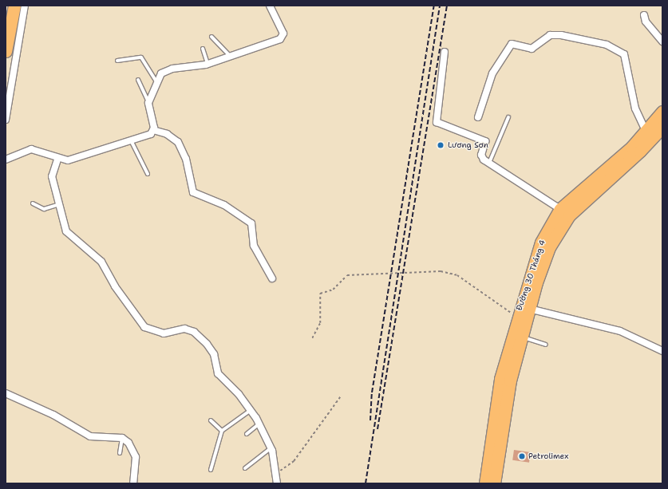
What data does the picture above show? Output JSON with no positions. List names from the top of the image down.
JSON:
{
  "streets": {
    "highway": ["Đường 30 Tháng 4"]
  },
  "places": ["Lương Sơn", "Petrolimex"]
}
